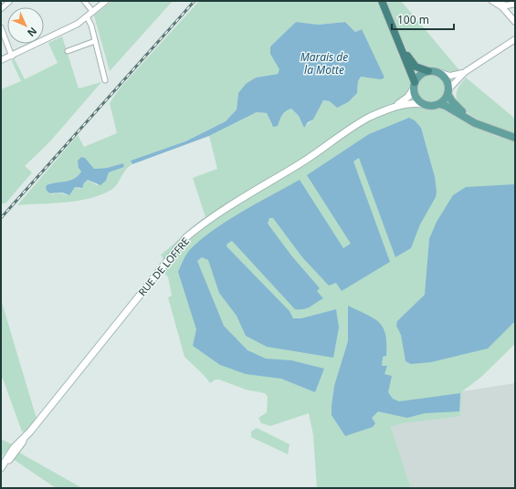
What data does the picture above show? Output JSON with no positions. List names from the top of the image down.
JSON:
{
  "streets": {
    "main road": ["RUE DE LOFFRE"]
  },
  "water": ["Marais de la Motte"],
  "scale_bar": "100 m",
  "north": "bottom right"
}
